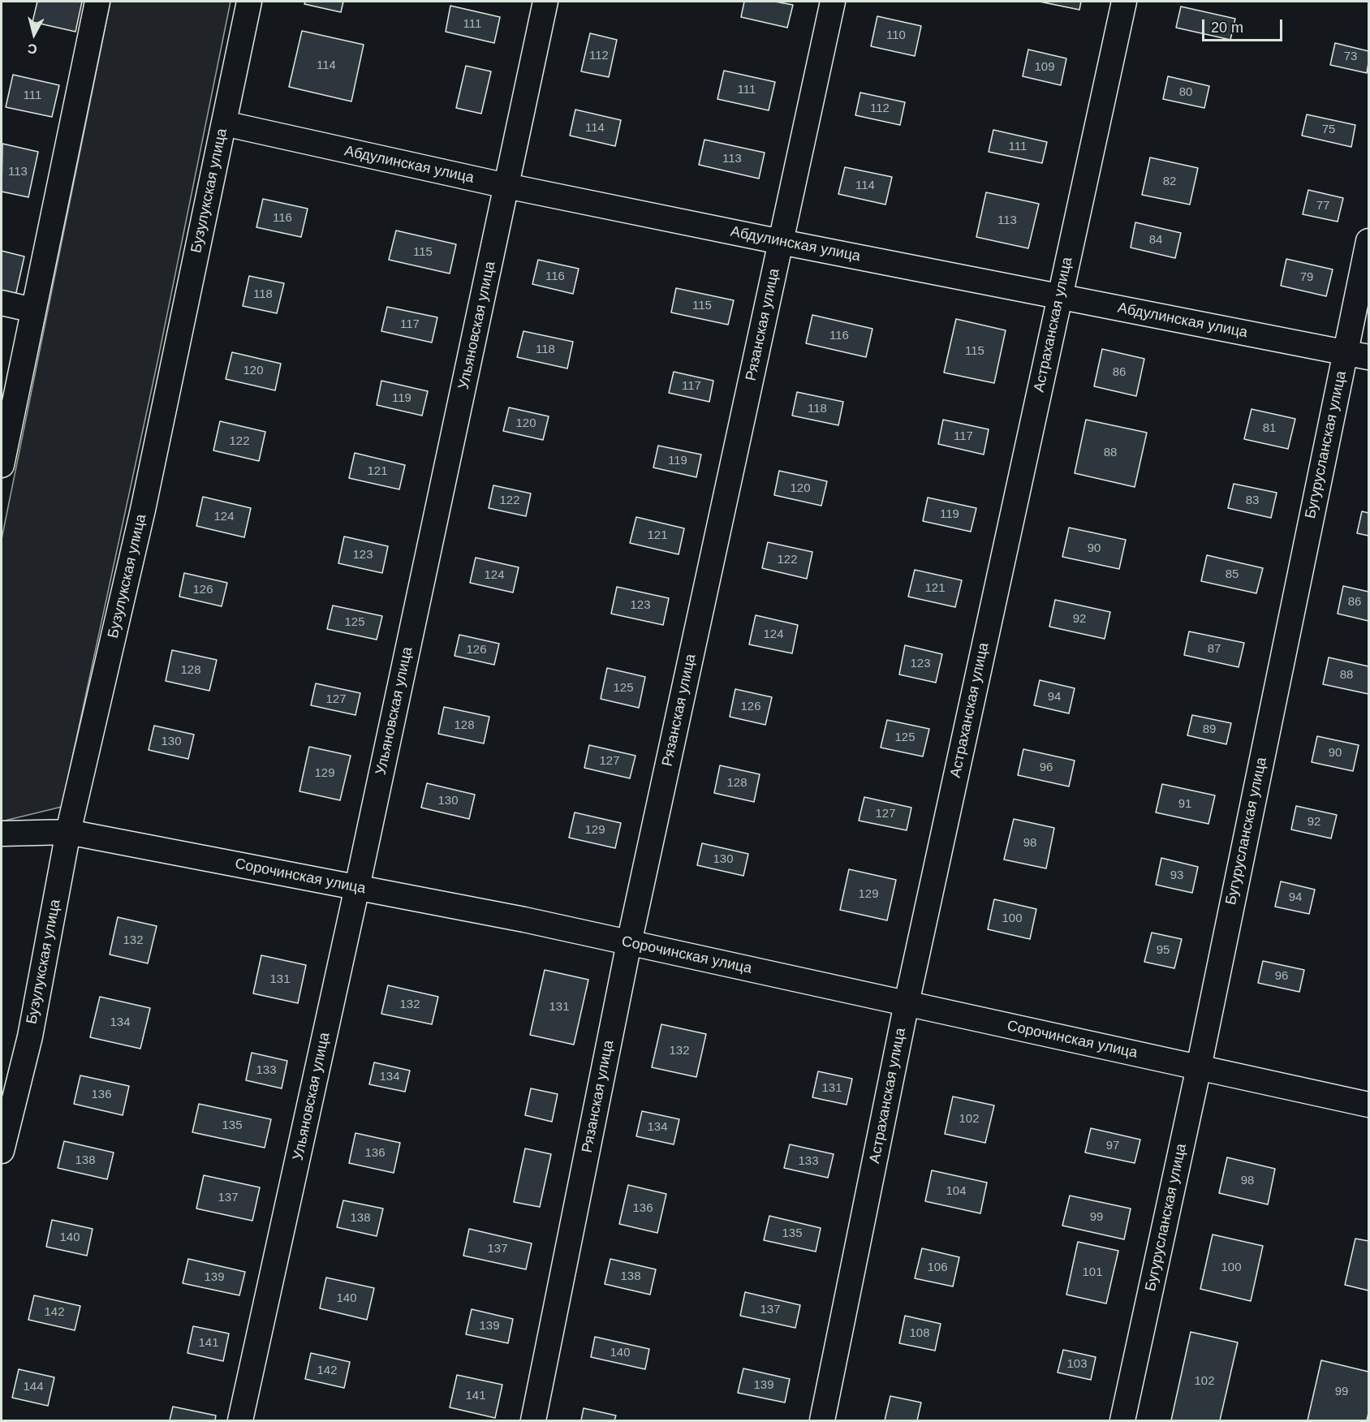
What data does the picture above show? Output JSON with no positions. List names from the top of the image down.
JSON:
{
  "streets": {
    "street": [
      "Абдулинская улица",
      "Бузулукская улица",
      "Рязанская улица",
      "Астраханская улица",
      "Ульяновская улица",
      "Бугурусланская улица",
      "Сорочинская улица"
    ]
  },
  "crossings": [
    ["Абдулинская улица", "Бузулукская улица"],
    ["Абдулинская улица", "Рязанская улица"],
    ["Абдулинская улица", "Астраханская улица"],
    ["Абдулинская улица", "Ульяновская улица"],
    ["Абдулинская улица", "Бугурусланская улица"],
    ["Бузулукская улица", "Сорочинская улица"],
    ["Рязанская улица", "Сорочинская улица"],
    ["Астраханская улица", "Сорочинская улица"],
    ["Ульяновская улица", "Сорочинская улица"],
    ["Бугурусланская улица", "Сорочинская улица"]
  ],
  "house_numbers": [
    "111",
    "110",
    "112",
    "73",
    "114",
    "109",
    "111",
    "80",
    "111",
    "112",
    "114",
    "75",
    "111",
    "113",
    "113",
    "82",
    "114",
    "77",
    "116",
    "113",
    "84",
    "115",
    "116",
    "79",
    "118",
    "115",
    "117",
    "116",
    "118",
    "115",
    "120",
    "86",
    "117",
    "119",
    "118",
    "120",
    "81",
    "117",
    "122",
    "88",
    "119",
    "121",
    "120",
    "122",
    "83",
    "119",
    "124",
    "121",
    "90",
    "123",
    "122",
    "85",
    "124",
    "121",
    "126",
    "86",
    "123",
    "92",
    "125",
    "124",
    "87",
    "126",
    "123",
    "128",
    "88",
    "125",
    "94",
    "127",
    "126",
    "128",
    "89",
    "125",
    "130",
    "90",
    "127",
    "96",
    "129",
    "128",
    "130",
    "91",
    "127",
    "92",
    "129",
    "98",
    "130",
    "93",
    "129",
    "94",
    "100",
    "132",
    "95",
    "96",
    "131",
    "132",
    "131",
    "134",
    "132",
    "133",
    "134",
    "131",
    "136",
    "102",
    "135",
    "134",
    "97",
    "136",
    "138",
    "133",
    "98",
    "104",
    "137",
    "136",
    "99",
    "138",
    "135",
    "140",
    "137",
    "106",
    "100",
    "101",
    "138",
    "139",
    "140",
    "137",
    "142",
    "139",
    "108",
    "141",
    "140",
    "103",
    "142",
    "102",
    "139",
    "144",
    "99",
    "141"
  ],
  "scale_bar": "20 m",
  "north": "bottom"
}
